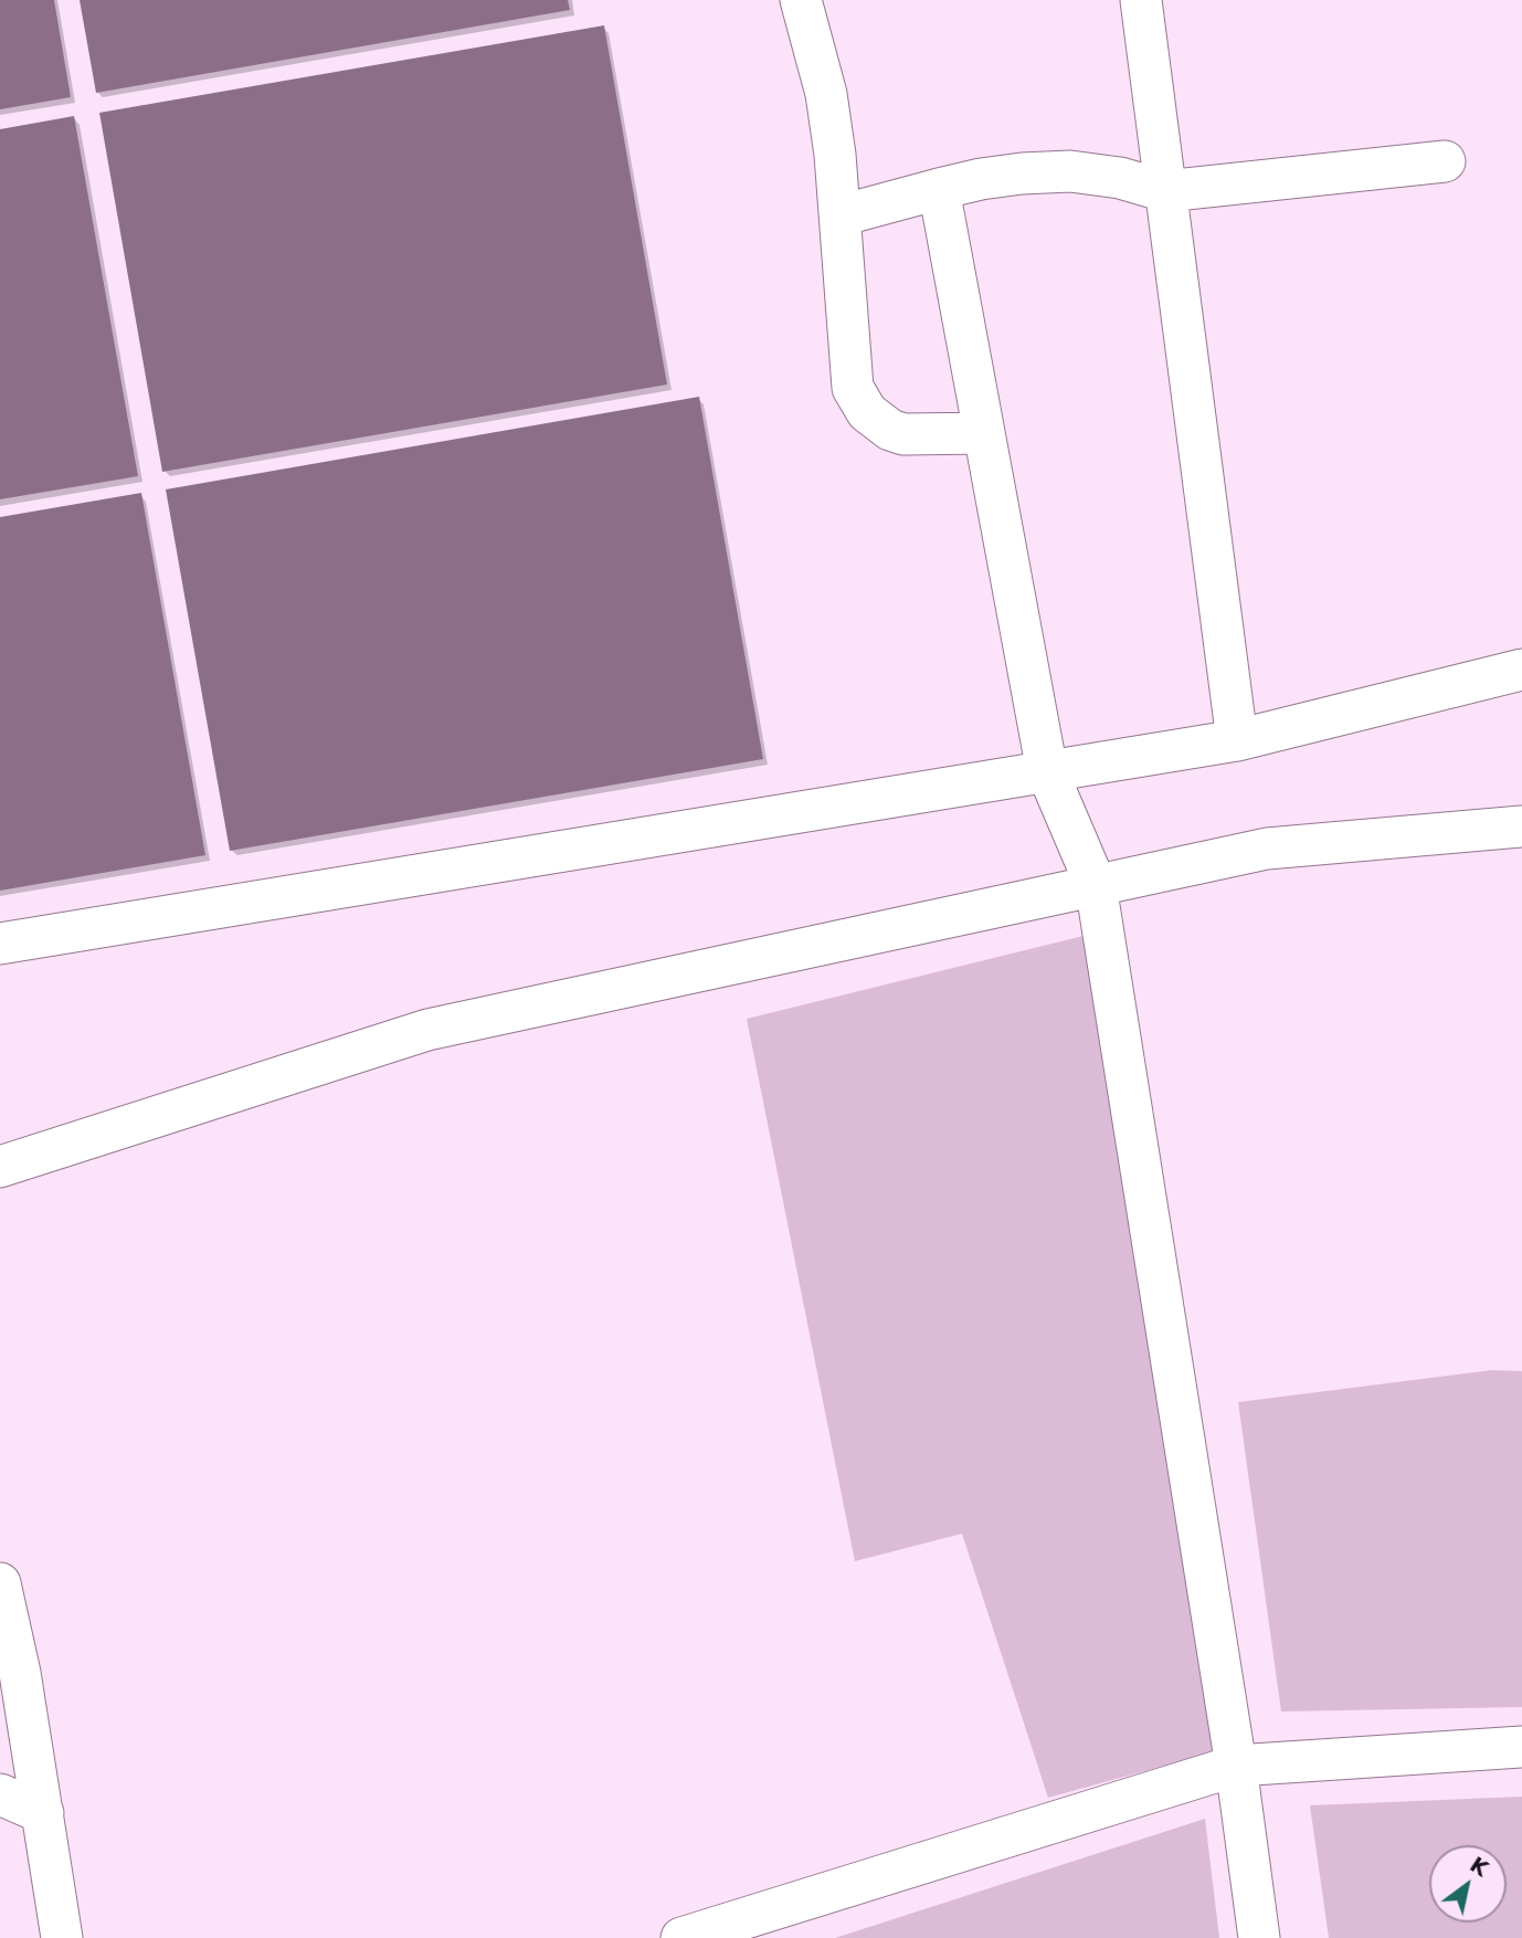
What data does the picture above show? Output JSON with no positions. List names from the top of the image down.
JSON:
{
  "north": "top right"
}
